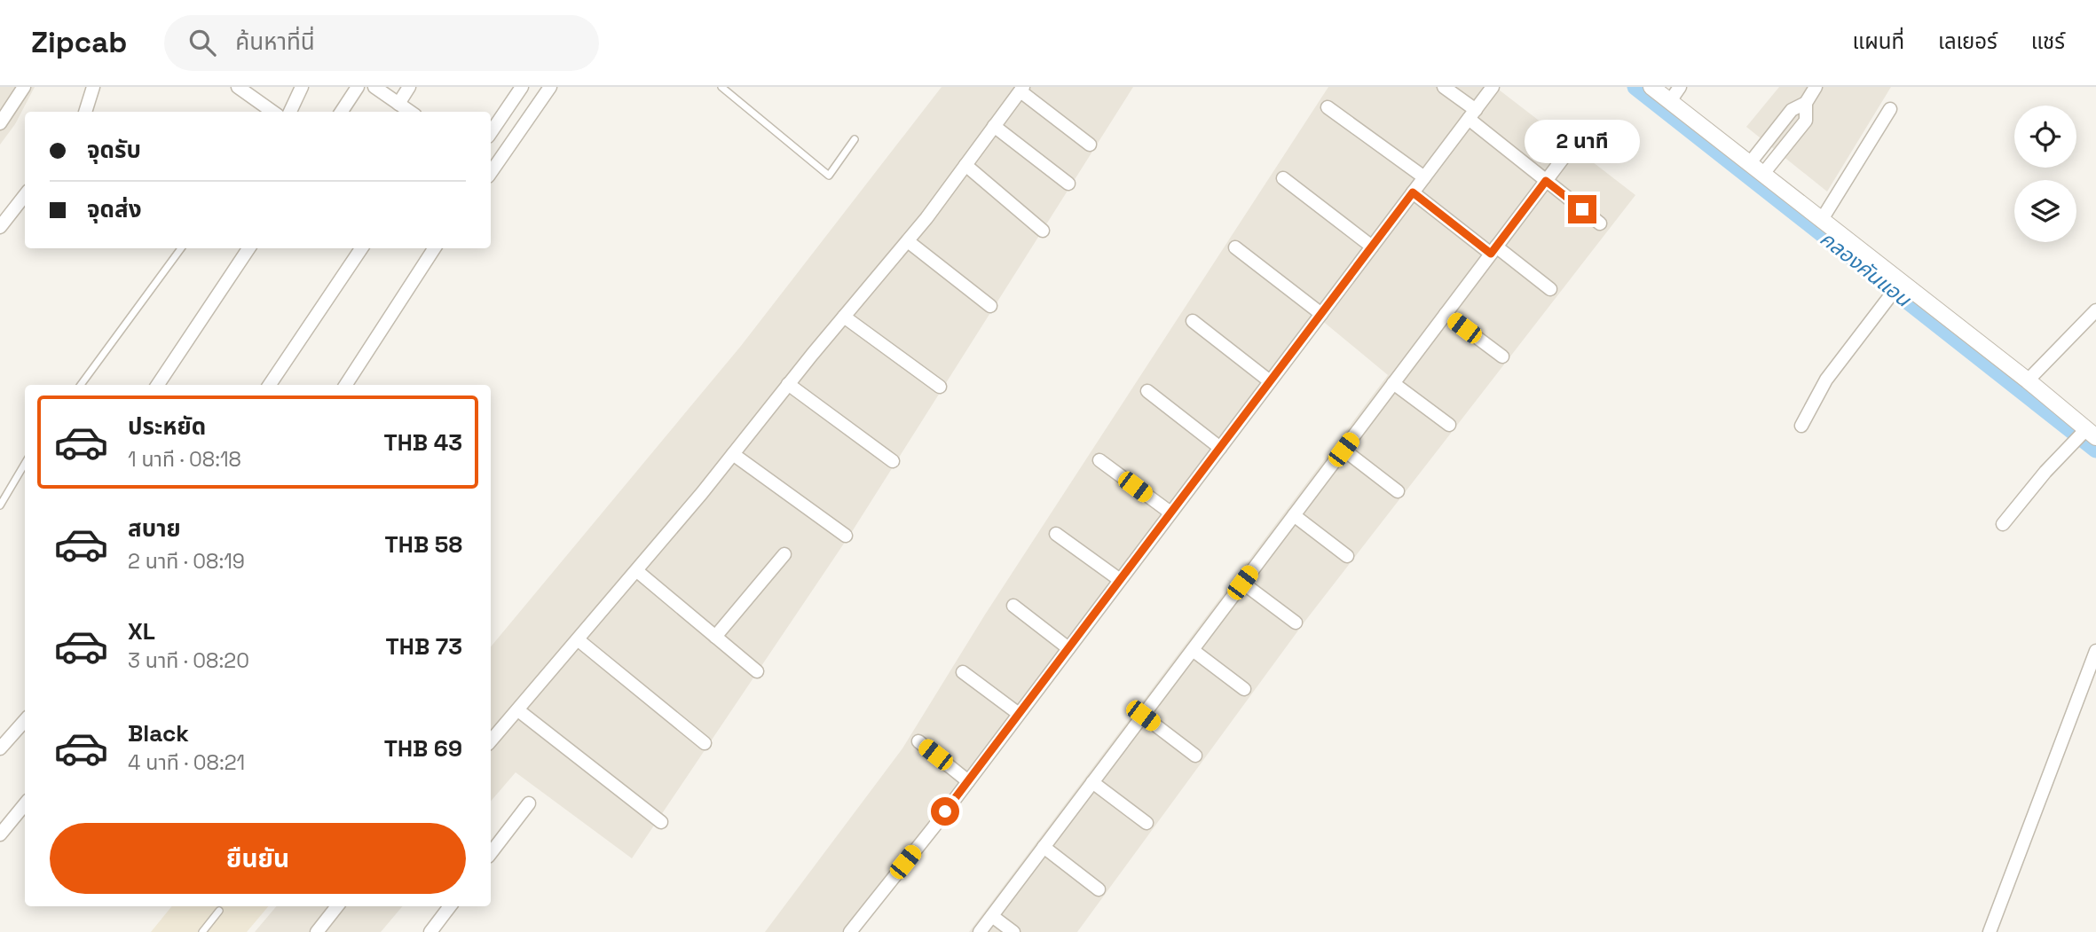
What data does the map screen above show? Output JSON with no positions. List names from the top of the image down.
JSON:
{
  "water": ["คลองคันแอน"],
  "page": {
    "header": "Zipcab",
    "search": "ค้นหาที่นี่",
    "nav": ["แผนที่", "เลเยอร์", "แชร์"],
    "banner": ["จุดรับ", "จุดส่ง"],
    "bubble": "2 นาที",
    "list": [
      {
        "name": "ประหยัด",
        "note": "1 นาที · 08:18",
        "value": "THB 43"
      },
      {
        "name": "สบาย",
        "note": "2 นาที · 08:19",
        "value": "THB 58"
      },
      {
        "name": "XL",
        "note": "3 นาที · 08:20",
        "value": "THB 73"
      },
      {
        "name": "Black",
        "note": "4 นาที · 08:21",
        "value": "THB 69"
      }
    ],
    "buttons": "ยืนยัน"
  }
}
